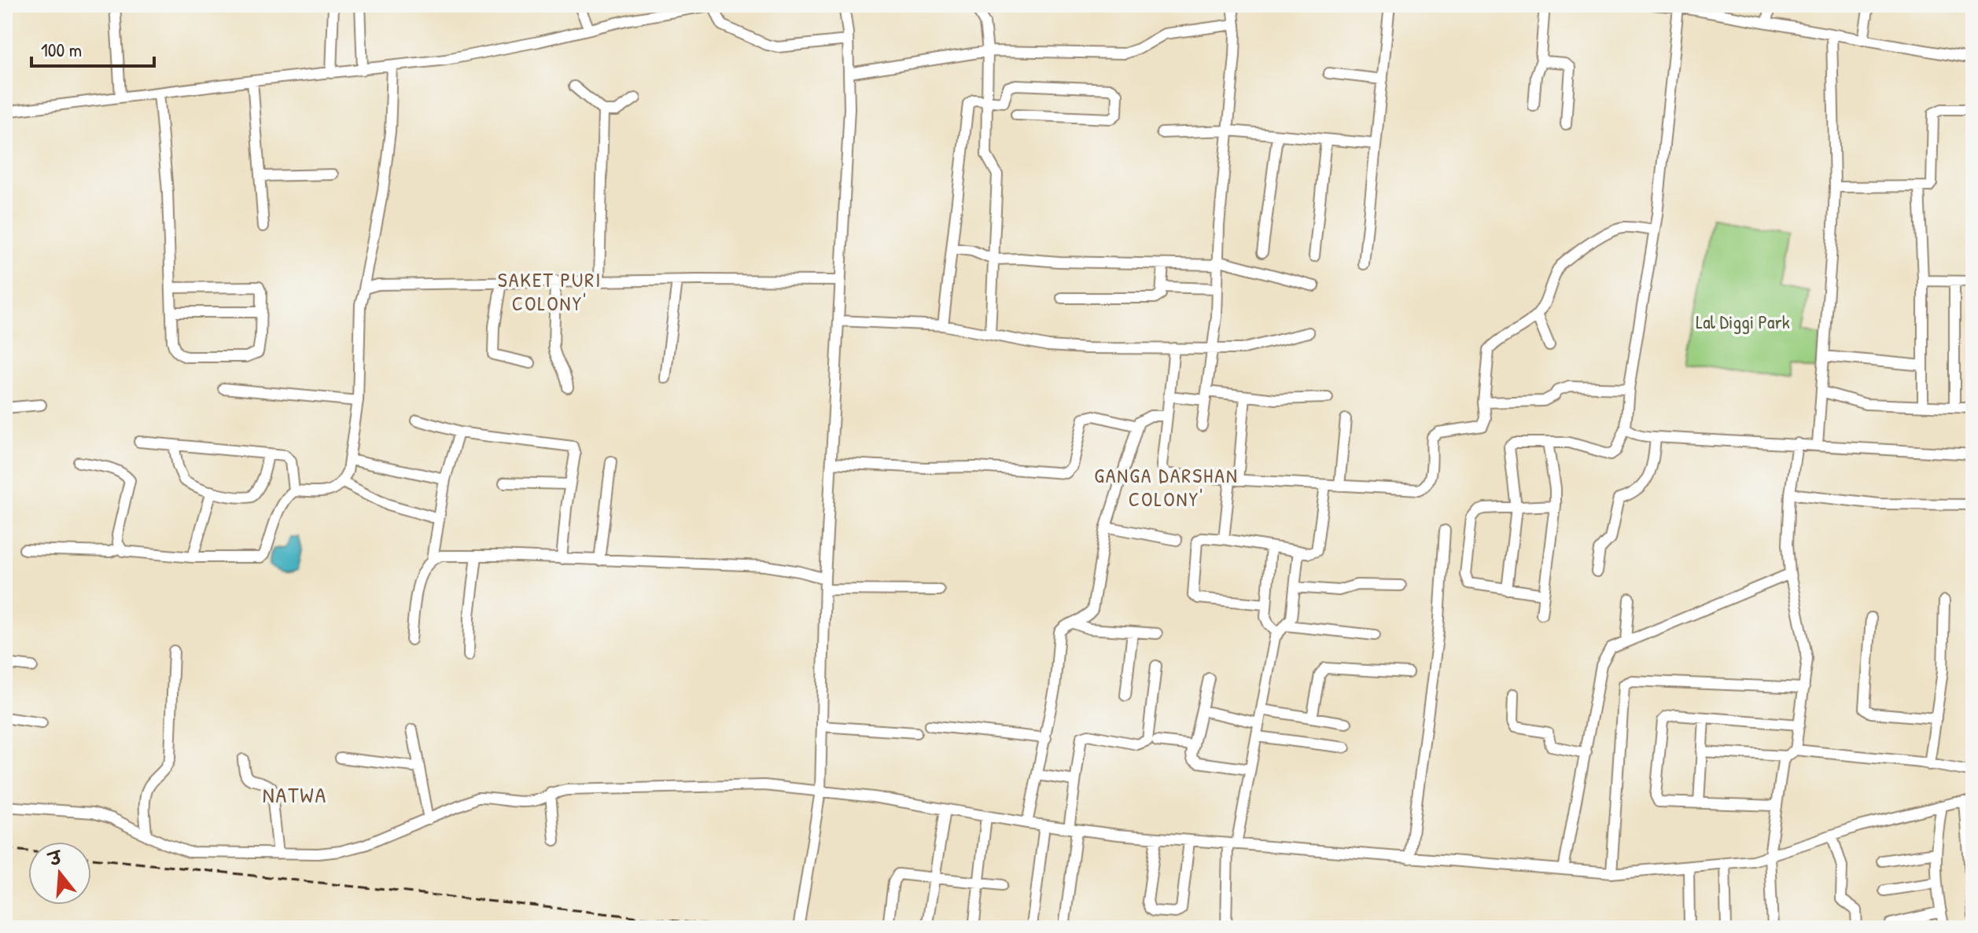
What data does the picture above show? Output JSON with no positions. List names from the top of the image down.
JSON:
{
  "districts": ["SAKET PURI COLONY'", "GANGA DARSHAN COLONY'", "NATWA"],
  "parks": ["Lal Diggi Park"],
  "scale_bar": "100 m",
  "north": "top"
}
